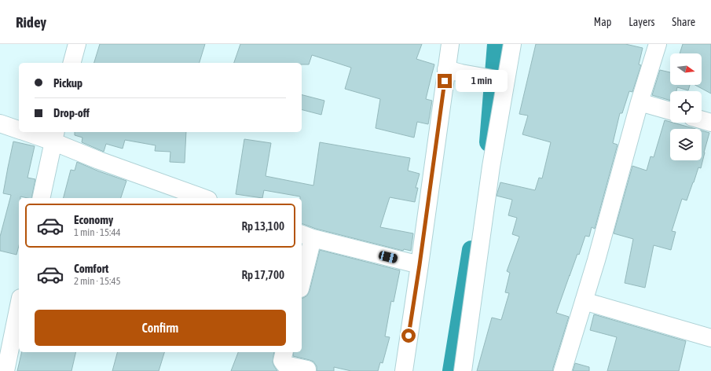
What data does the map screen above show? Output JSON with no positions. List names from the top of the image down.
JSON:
{
  "north": "right",
  "page": {
    "header": "Ridey",
    "nav": ["Map", "Layers", "Share"],
    "banner": ["Pickup", "Drop-off"],
    "bubble": "1 min",
    "list": [
      {
        "name": "Economy",
        "note": "1 min · 15:44",
        "value": "Rp 13,100"
      },
      {
        "name": "Comfort",
        "note": "2 min · 15:45",
        "value": "Rp 17,700"
      }
    ],
    "buttons": "Confirm"
  }
}
